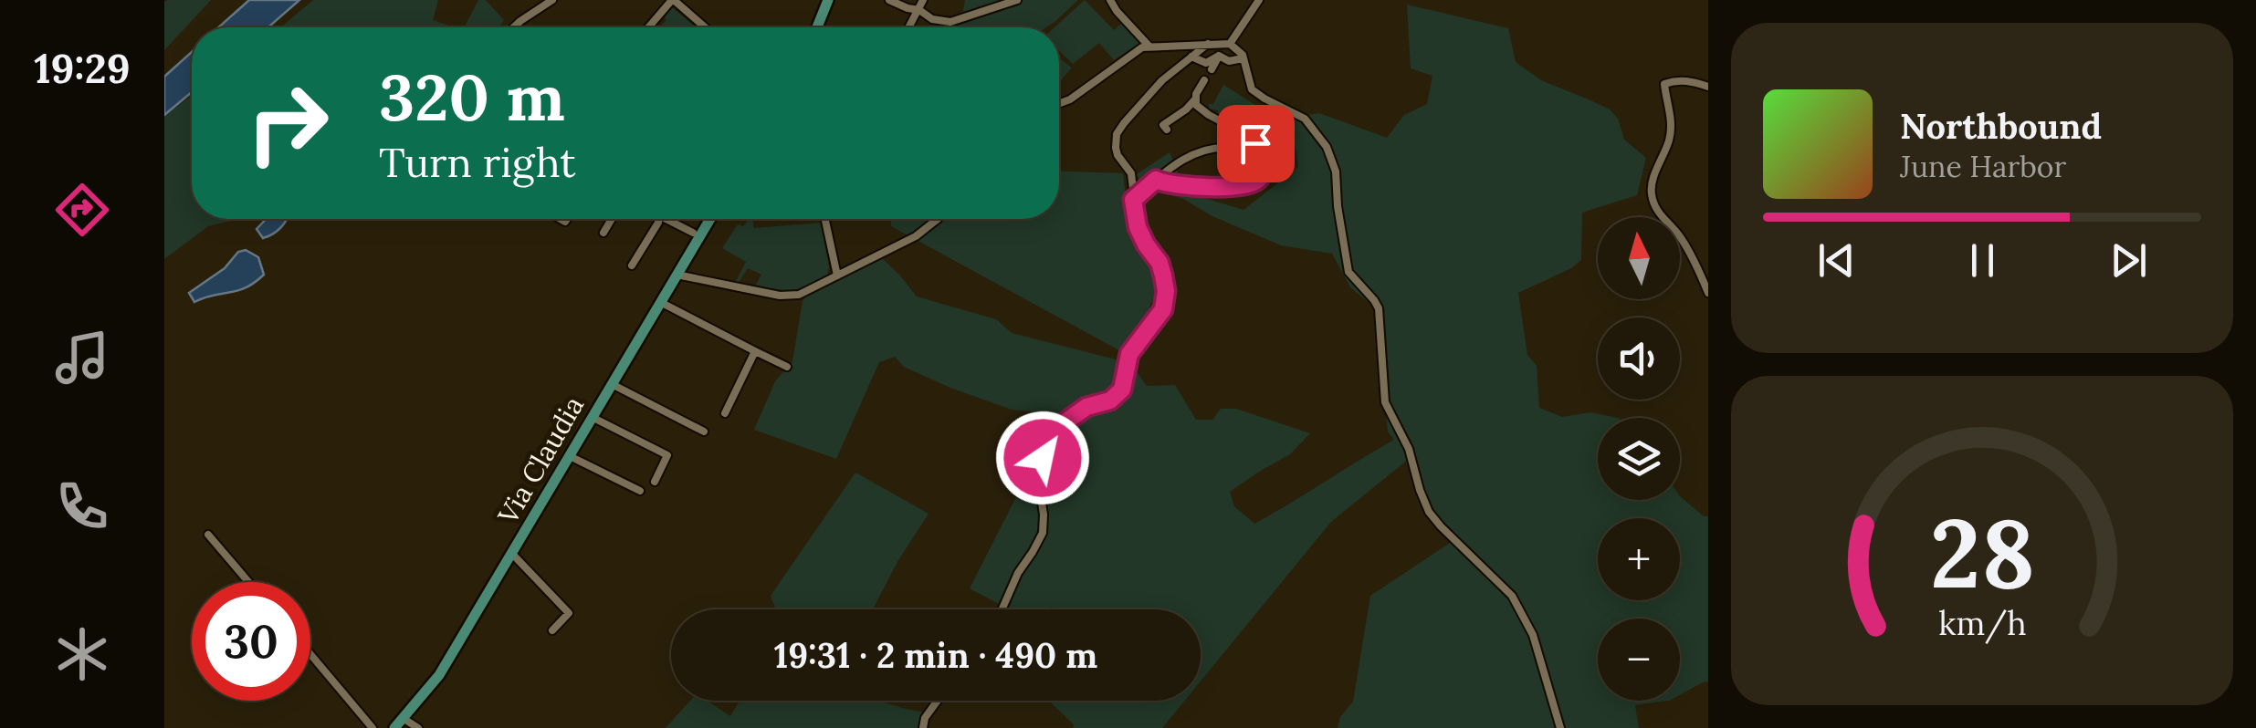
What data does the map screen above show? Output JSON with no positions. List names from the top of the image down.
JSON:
{
  "streets": {
    "main road": ["Via Claudia"]
  },
  "north": "top",
  "page": {
    "tabs": "19:29",
    "turn": ["320 m", "Turn right"],
    "song": ["Northbound", "June Harbor"],
    "map_buttons": ["+", "−"],
    "limit": "30",
    "trip": "19:31 · 2 min · 490 m",
    "gauge": ["28", "km/h"]
  }
}
